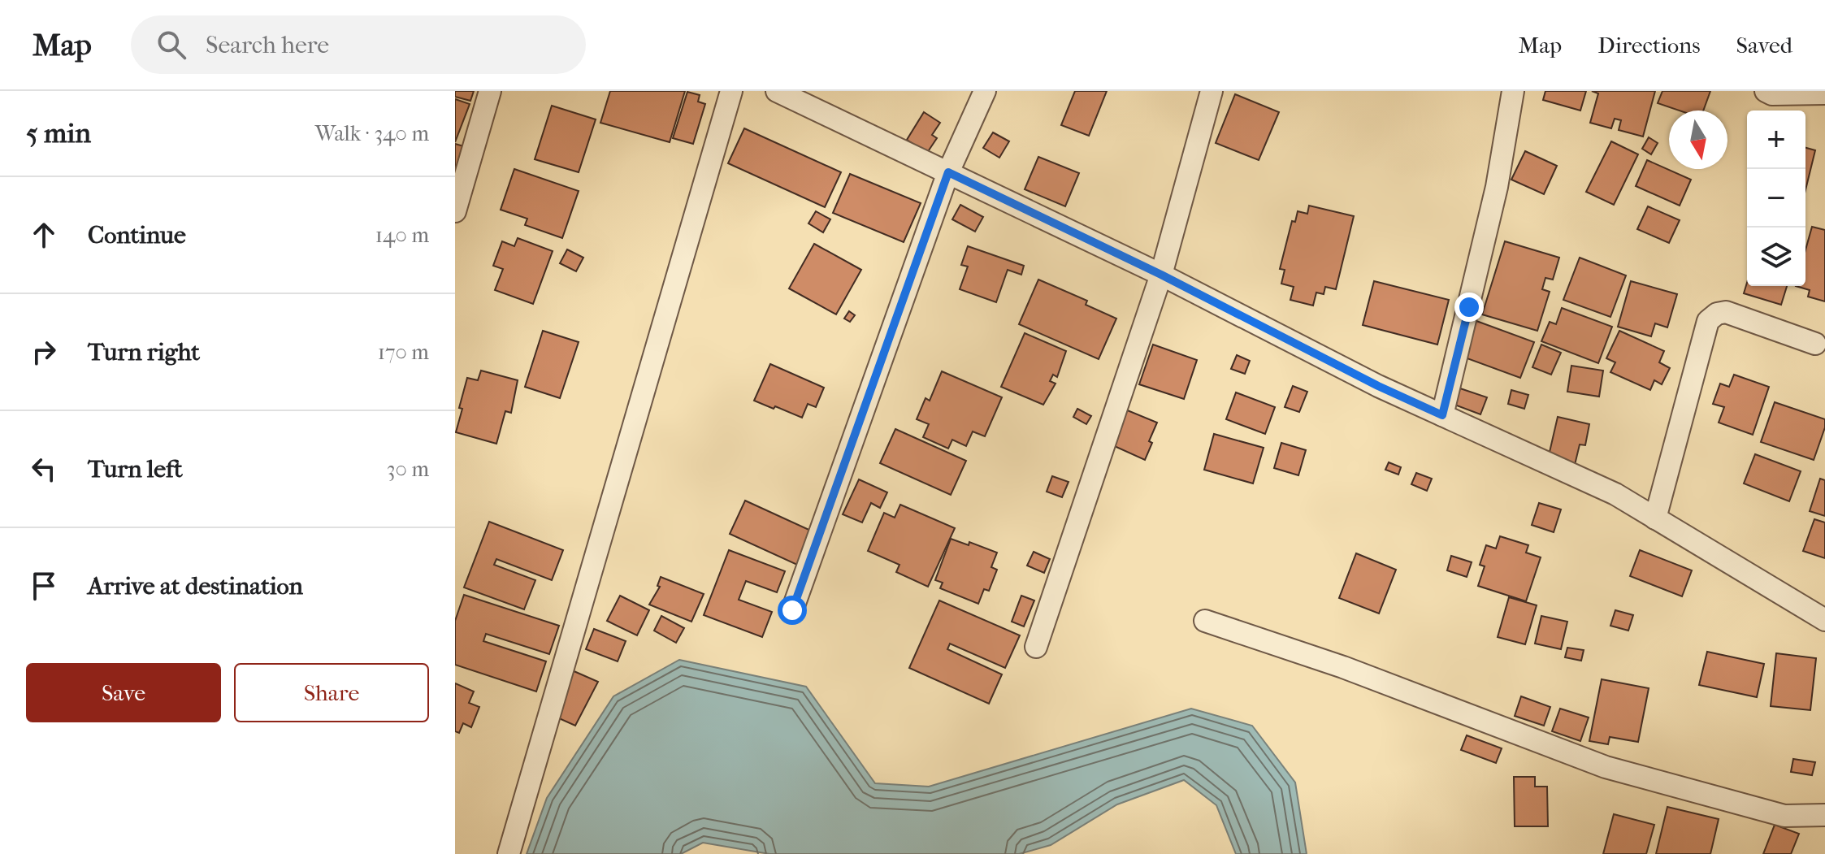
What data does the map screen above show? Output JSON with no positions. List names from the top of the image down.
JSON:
{
  "north": "bottom",
  "page": {
    "header": "Map",
    "search": "Search here",
    "nav": ["Map", "Directions", "Saved"],
    "heading": ["5 min", "Walk · 340 m"],
    "map_buttons": ["+", "−"],
    "list": [
      ["Continue", "140 m"],
      ["Turn right", "170 m"],
      ["Turn left", "30 m"],
      "Arrive at destination"
    ],
    "buttons": ["Save", "Share"]
  }
}
